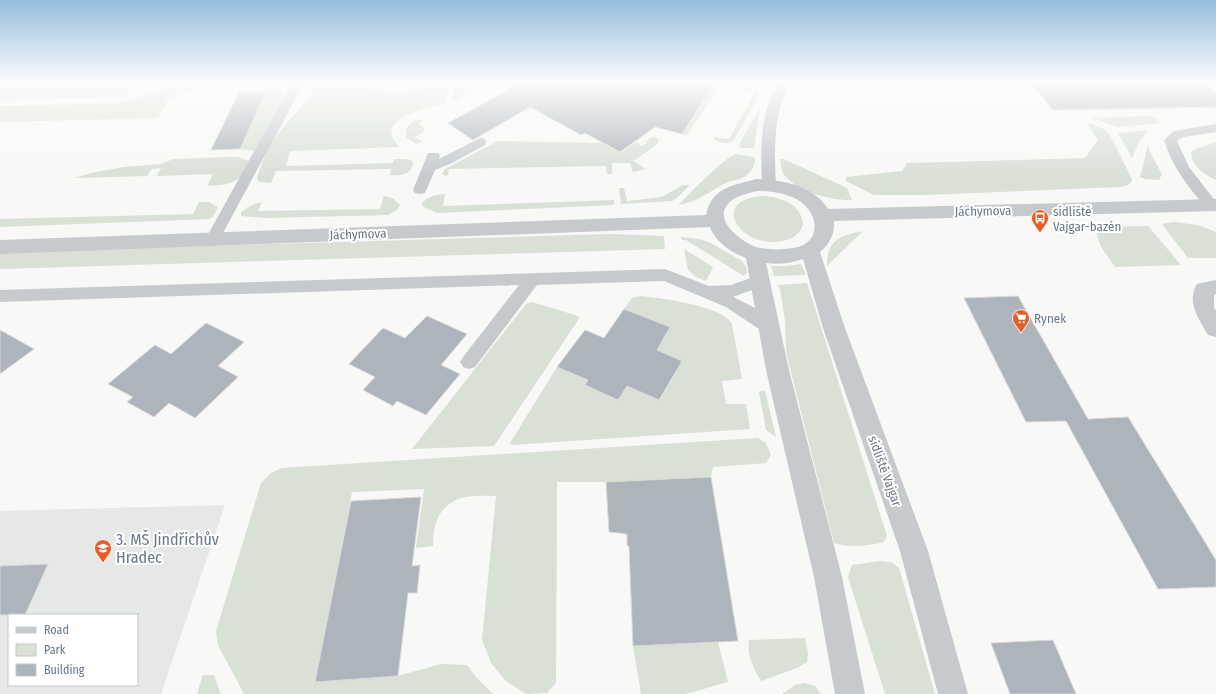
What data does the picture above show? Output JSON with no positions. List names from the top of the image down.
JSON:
{
  "streets": {
    "street": ["Jáchymova", "sídliště Vajgar"]
  },
  "crossings": [
    ["Jáchymova", "sídliště Vajgar"]
  ],
  "places": {
    "bus stop": ["sídliště Vajgar-bazén"],
    "supermarket": ["Rynek"],
    "school or university": ["3. MŠ Jindřichův Hradec"]
  },
  "legend": ["Road", "Park", "Building"]
}
